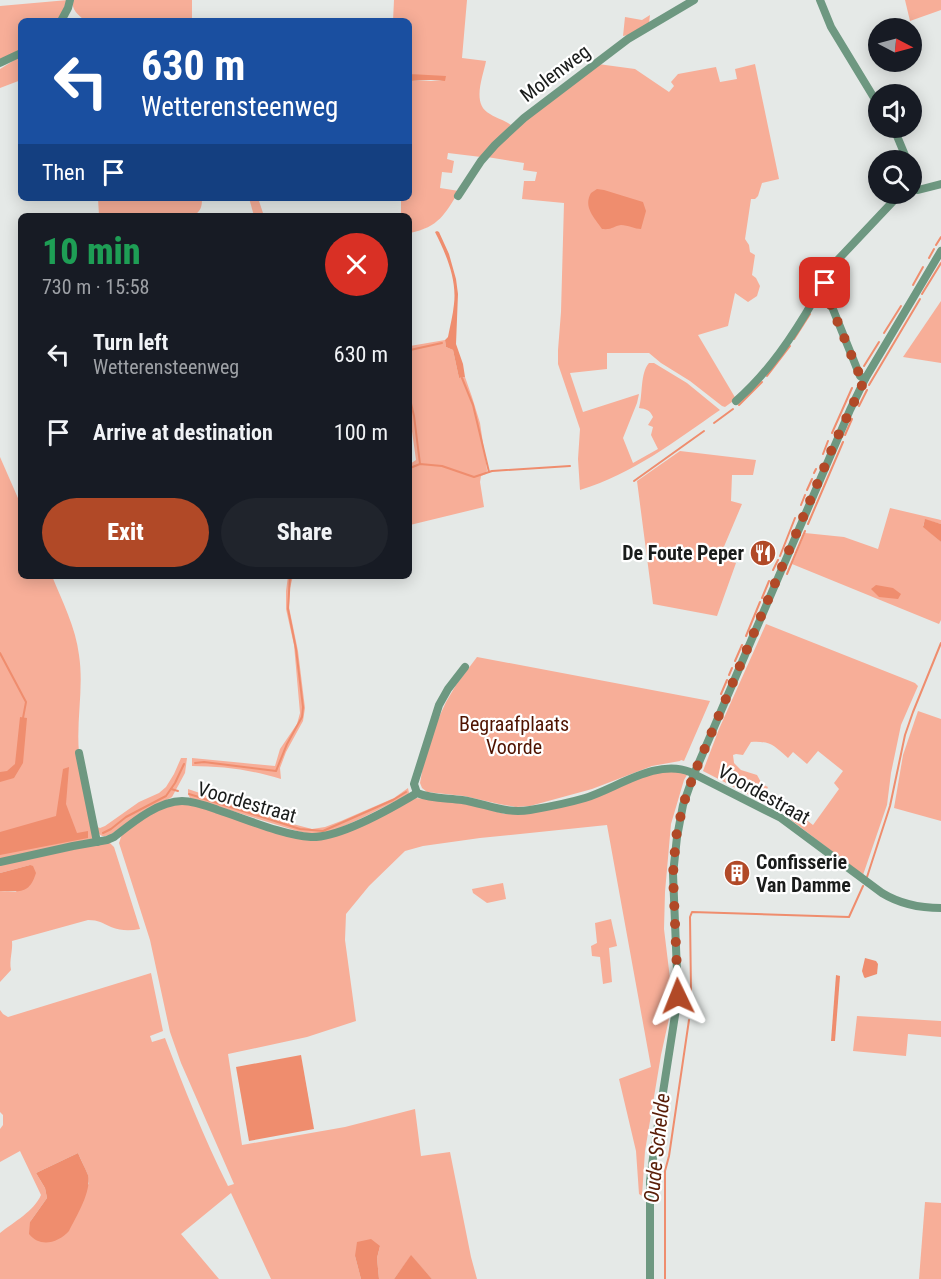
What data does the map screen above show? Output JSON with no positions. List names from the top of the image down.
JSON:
{
  "streets": {
    "street": ["Molenweg", "Voordestraat"]
  },
  "water": ["Oude Schelde"],
  "parks": ["Begraafplaats Voorde"],
  "places": {
    "restaurant": ["De Foute Peper"],
    "building": ["Confisserie Van Damme"]
  },
  "north": "right",
  "page": {
    "turn": ["630 m", "Wetterensteenweg"],
    "then": "Then",
    "heading": ["10 min", "730 m · 15:58"],
    "list": [
      {
        "name": "Turn left",
        "note": "Wetterensteenweg",
        "value": "630 m"
      },
      {
        "name": "Arrive at destination",
        "value": "100 m"
      }
    ],
    "buttons": ["Exit", "Share"]
  }
}
